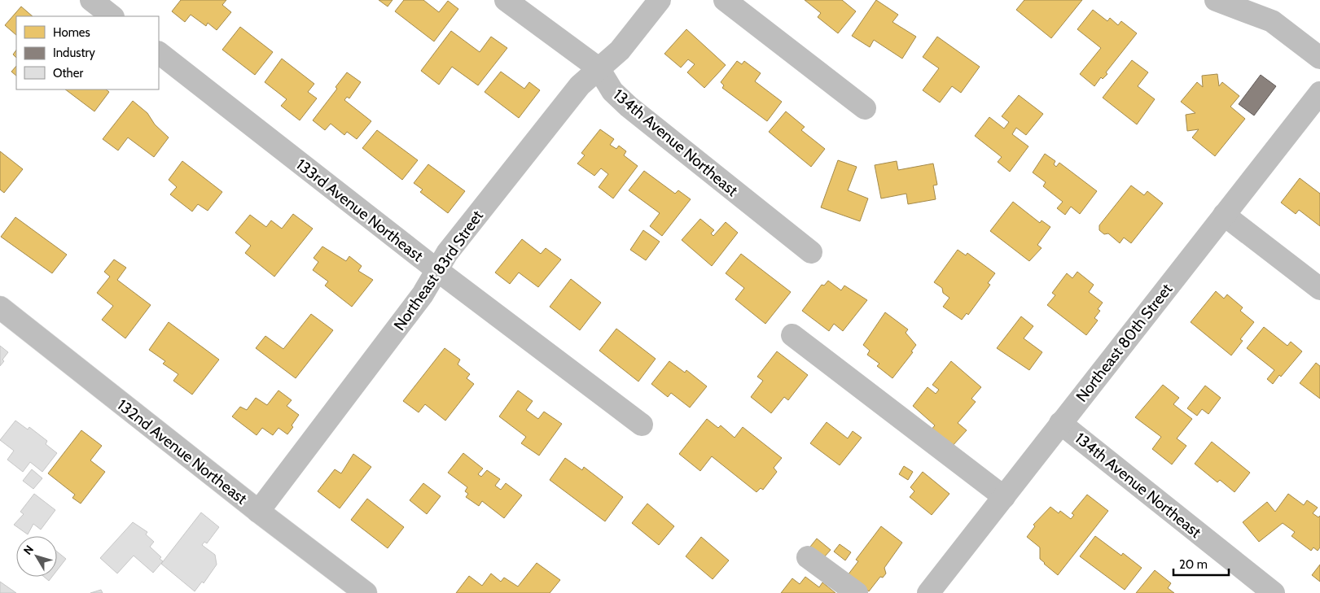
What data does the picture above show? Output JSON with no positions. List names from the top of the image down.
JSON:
{
  "streets": {
    "street": [
      "134th Avenue Northeast",
      "133rd Avenue Northeast",
      "Northeast 83rd Street",
      "Northeast 80th Street",
      "132nd Avenue Northeast"
    ]
  },
  "crossings": [
    ["134th Avenue Northeast", "Northeast 83rd Street"],
    ["134th Avenue Northeast", "Northeast 80th Street"],
    ["133rd Avenue Northeast", "Northeast 83rd Street"],
    ["Northeast 83rd Street", "132nd Avenue Northeast"]
  ],
  "legend": ["Homes", "Industry", "Other"],
  "scale_bar": "20 m",
  "north": "top left"
}
